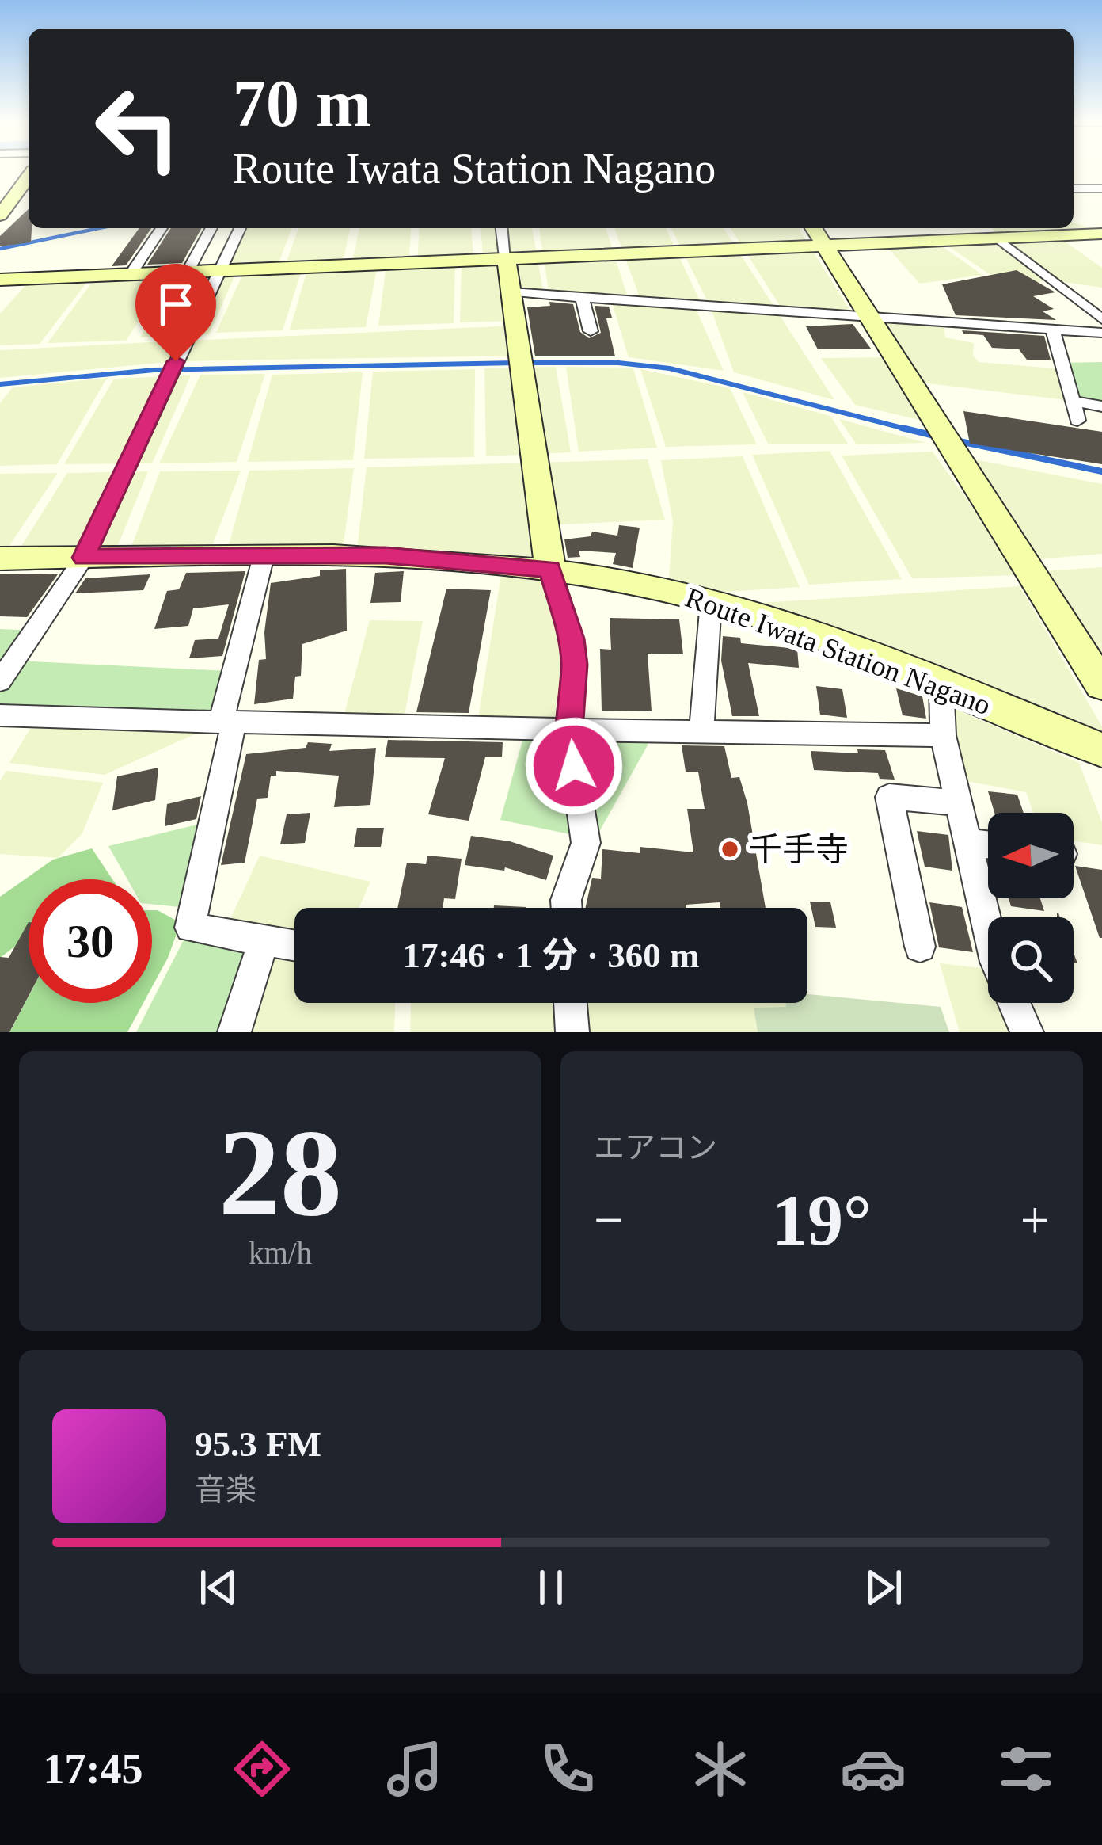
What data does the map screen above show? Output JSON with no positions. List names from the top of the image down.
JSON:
{
  "streets": {
    "street": ["Route Iwata Station Nagano"]
  },
  "places": ["千手寺"],
  "north": "left",
  "page": {
    "turn": ["70 m", "Route Iwata Station Nagano"],
    "limit": "30",
    "trip": "17:46 · 1 分 · 360 m",
    "tile": [
      ["28", "km/h"],
      "エアコン"
    ],
    "heat": ["−", "19°", "+"],
    "song": ["95.3 FM", "音楽"],
    "tabs": "17:45"
  }
}
